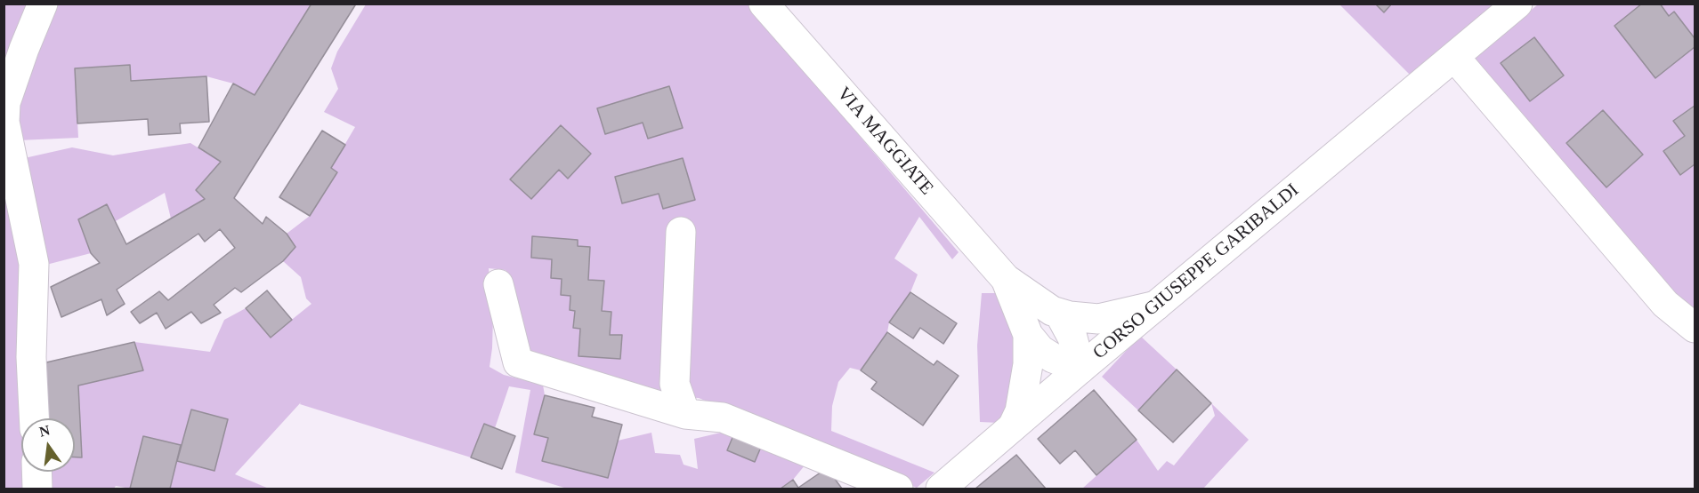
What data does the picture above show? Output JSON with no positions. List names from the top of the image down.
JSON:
{
  "streets": {
    "street": ["VIA MAGGIATE", "CORSO GIUSEPPE GARIBALDI"]
  },
  "crossings": [
    ["VIA MAGGIATE", "CORSO GIUSEPPE GARIBALDI"]
  ],
  "north": "top"
}
